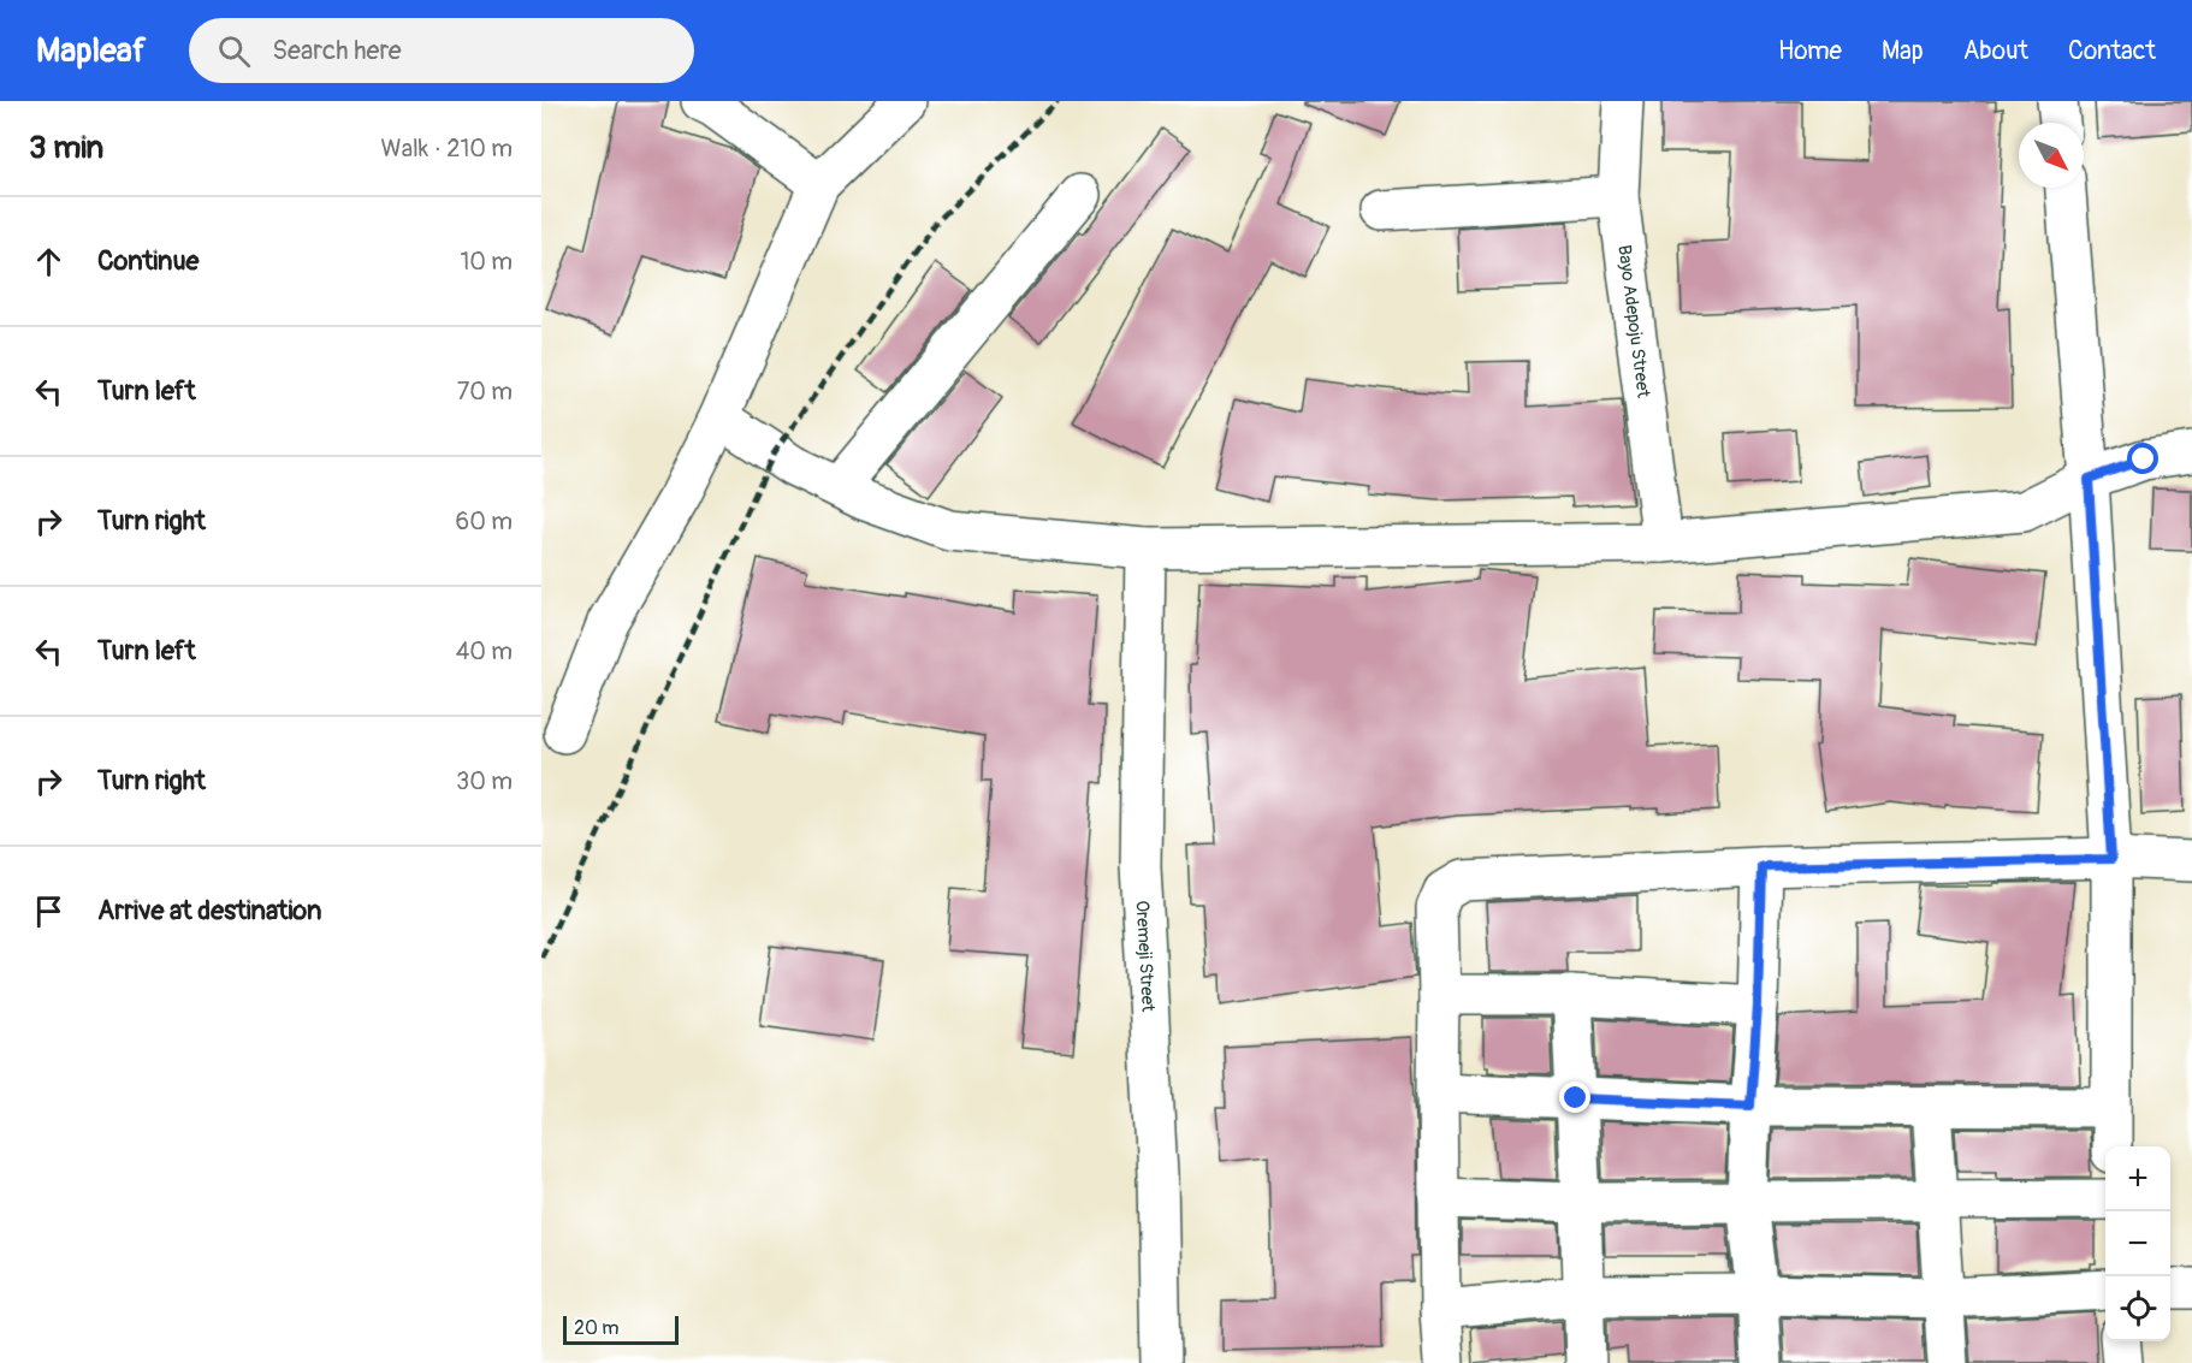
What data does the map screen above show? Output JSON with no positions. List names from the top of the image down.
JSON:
{
  "streets": {
    "street": ["Bayo Adepoju Street", "Oremeji Street"]
  },
  "scale_bar": "20 m",
  "north": "bottom right",
  "page": {
    "header": "Mapleaf",
    "search": "Search here",
    "nav": [
      "Home",
      "Map",
      "About",
      "Contact"
    ],
    "heading": ["3 min", "Walk · 210 m"],
    "list": [
      ["Continue", "10 m"],
      ["Turn left", "70 m"],
      ["Turn right", "60 m"],
      ["Turn left", "40 m"],
      ["Turn right", "30 m"],
      "Arrive at destination"
    ],
    "map_buttons": ["+", "−"],
    "scale": "20 m"
  }
}
